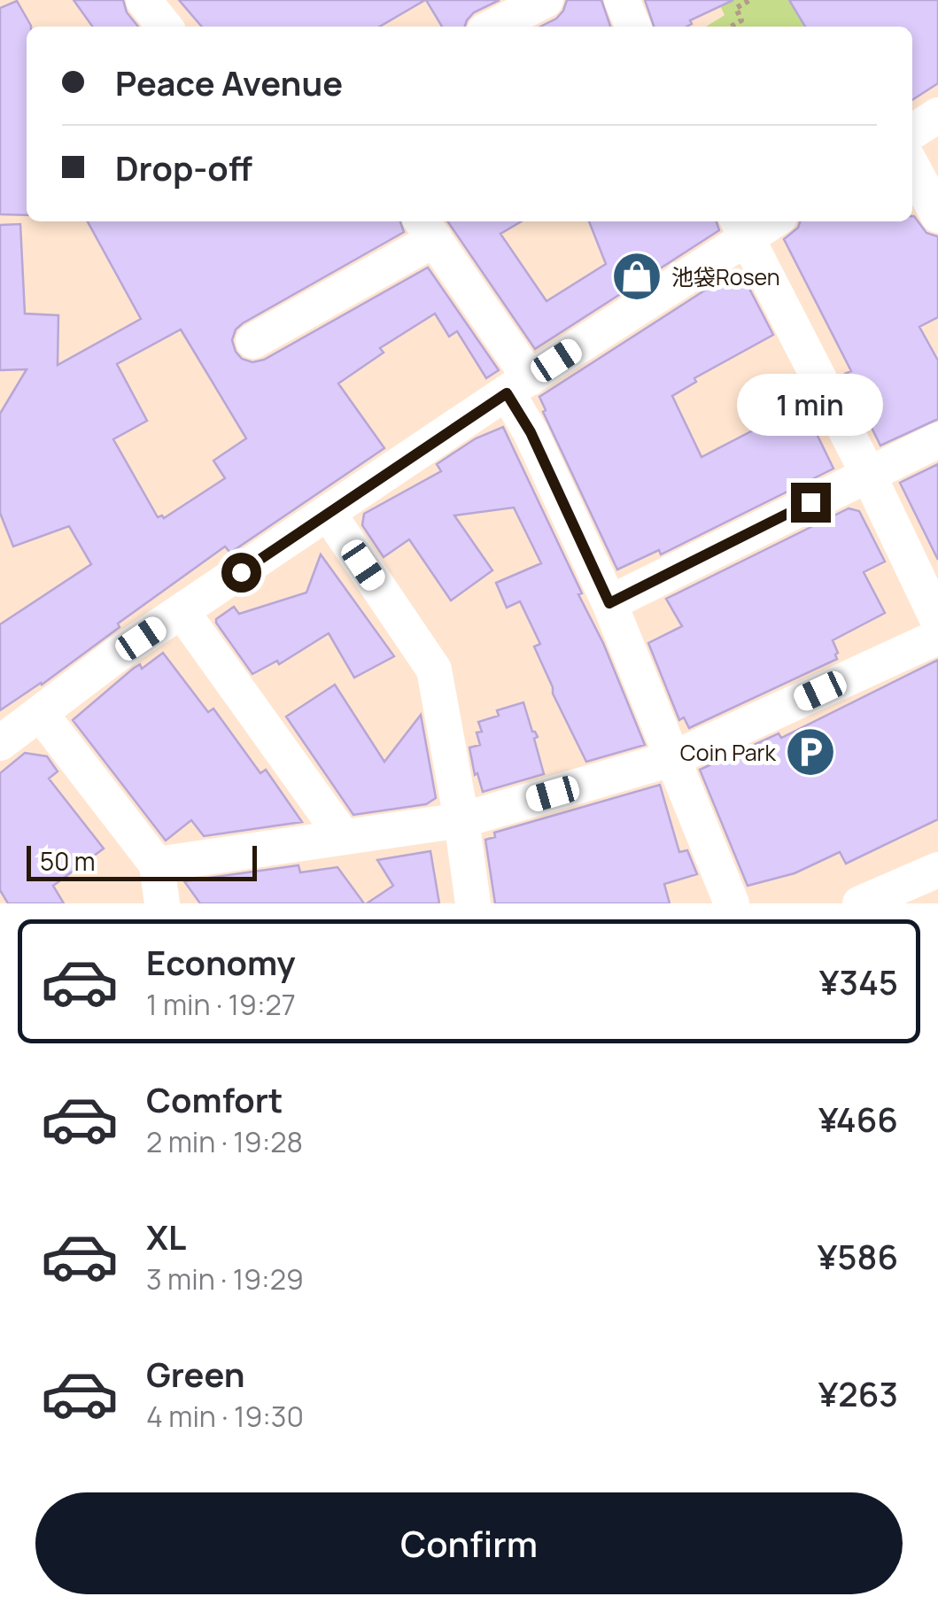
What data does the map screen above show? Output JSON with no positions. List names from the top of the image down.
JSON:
{
  "places": {
    "shop": ["池袋Rosen"],
    "parking": ["Coin Park"]
  },
  "scale_bar": "50 m",
  "page": {
    "banner": ["Peace Avenue", "Drop-off"],
    "bubble": "1 min",
    "scale": "50 m",
    "list": [
      {
        "name": "Economy",
        "note": "1 min · 19:27",
        "value": "¥345"
      },
      {
        "name": "Comfort",
        "note": "2 min · 19:28",
        "value": "¥466"
      },
      {
        "name": "XL",
        "note": "3 min · 19:29",
        "value": "¥586"
      },
      {
        "name": "Green",
        "note": "4 min · 19:30",
        "value": "¥263"
      }
    ],
    "buttons": "Confirm"
  }
}
